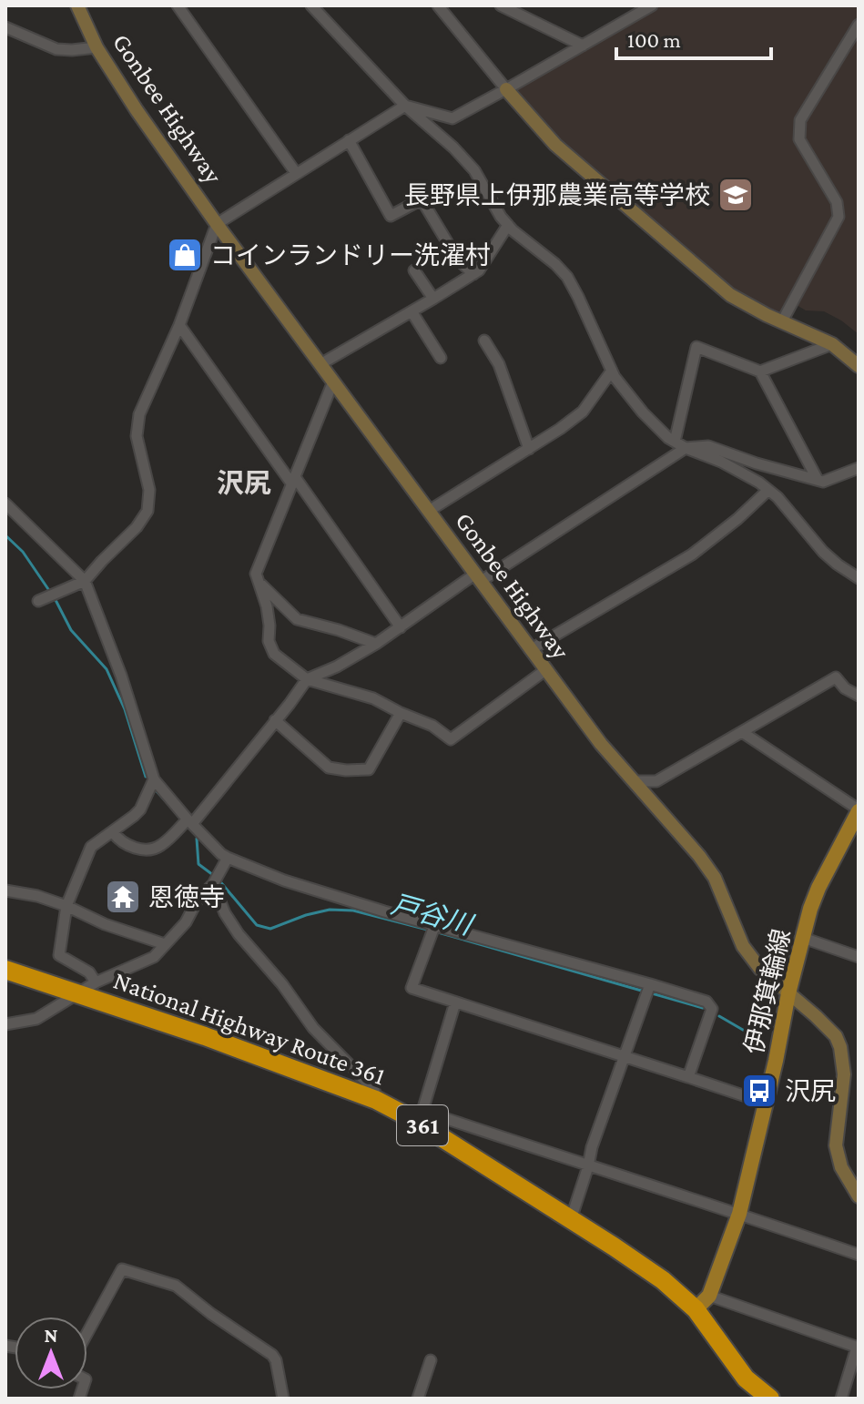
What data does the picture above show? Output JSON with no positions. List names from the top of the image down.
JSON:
{
  "streets": {
    "highway": ["National Highway Route 361", "361"],
    "main road": ["伊那箕輪線"],
    "street": ["Gonbee Highway"]
  },
  "crossings": [
    ["Gonbee Highway", "伊那箕輪線"],
    ["伊那箕輪線", "National Highway Route 361"]
  ],
  "districts": ["沢尻"],
  "water": ["戸谷川"],
  "places": {
    "school or university": ["長野県上伊那農業高等学校"],
    "shop": ["コインランドリー洗濯村"],
    "temple": ["恩徳寺"],
    "bus stop": ["沢尻"]
  },
  "scale_bar": "100 m",
  "north": "top"
}
